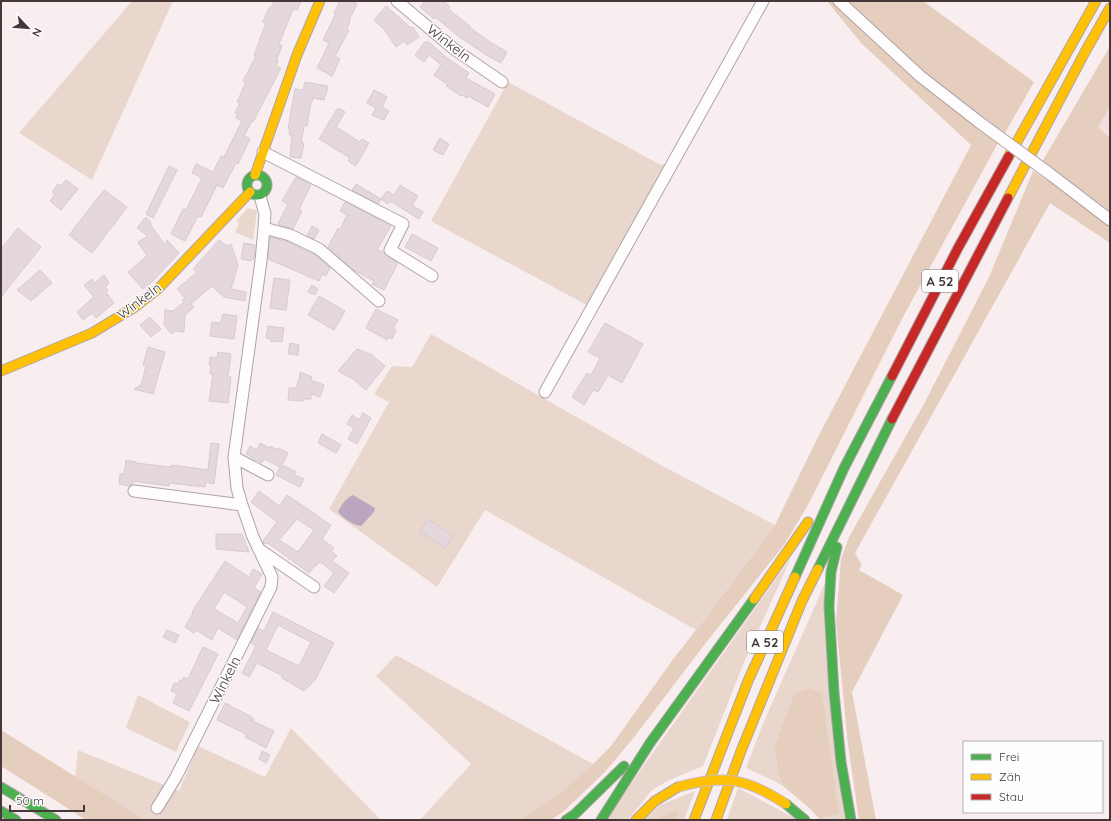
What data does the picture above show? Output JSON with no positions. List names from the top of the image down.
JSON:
{
  "streets": {
    "main road": ["Winkeln", "A 52"]
  },
  "legend": ["Frei", "Zäh", "Stau"],
  "scale_bar": "50 m",
  "north": "bottom right"
}
